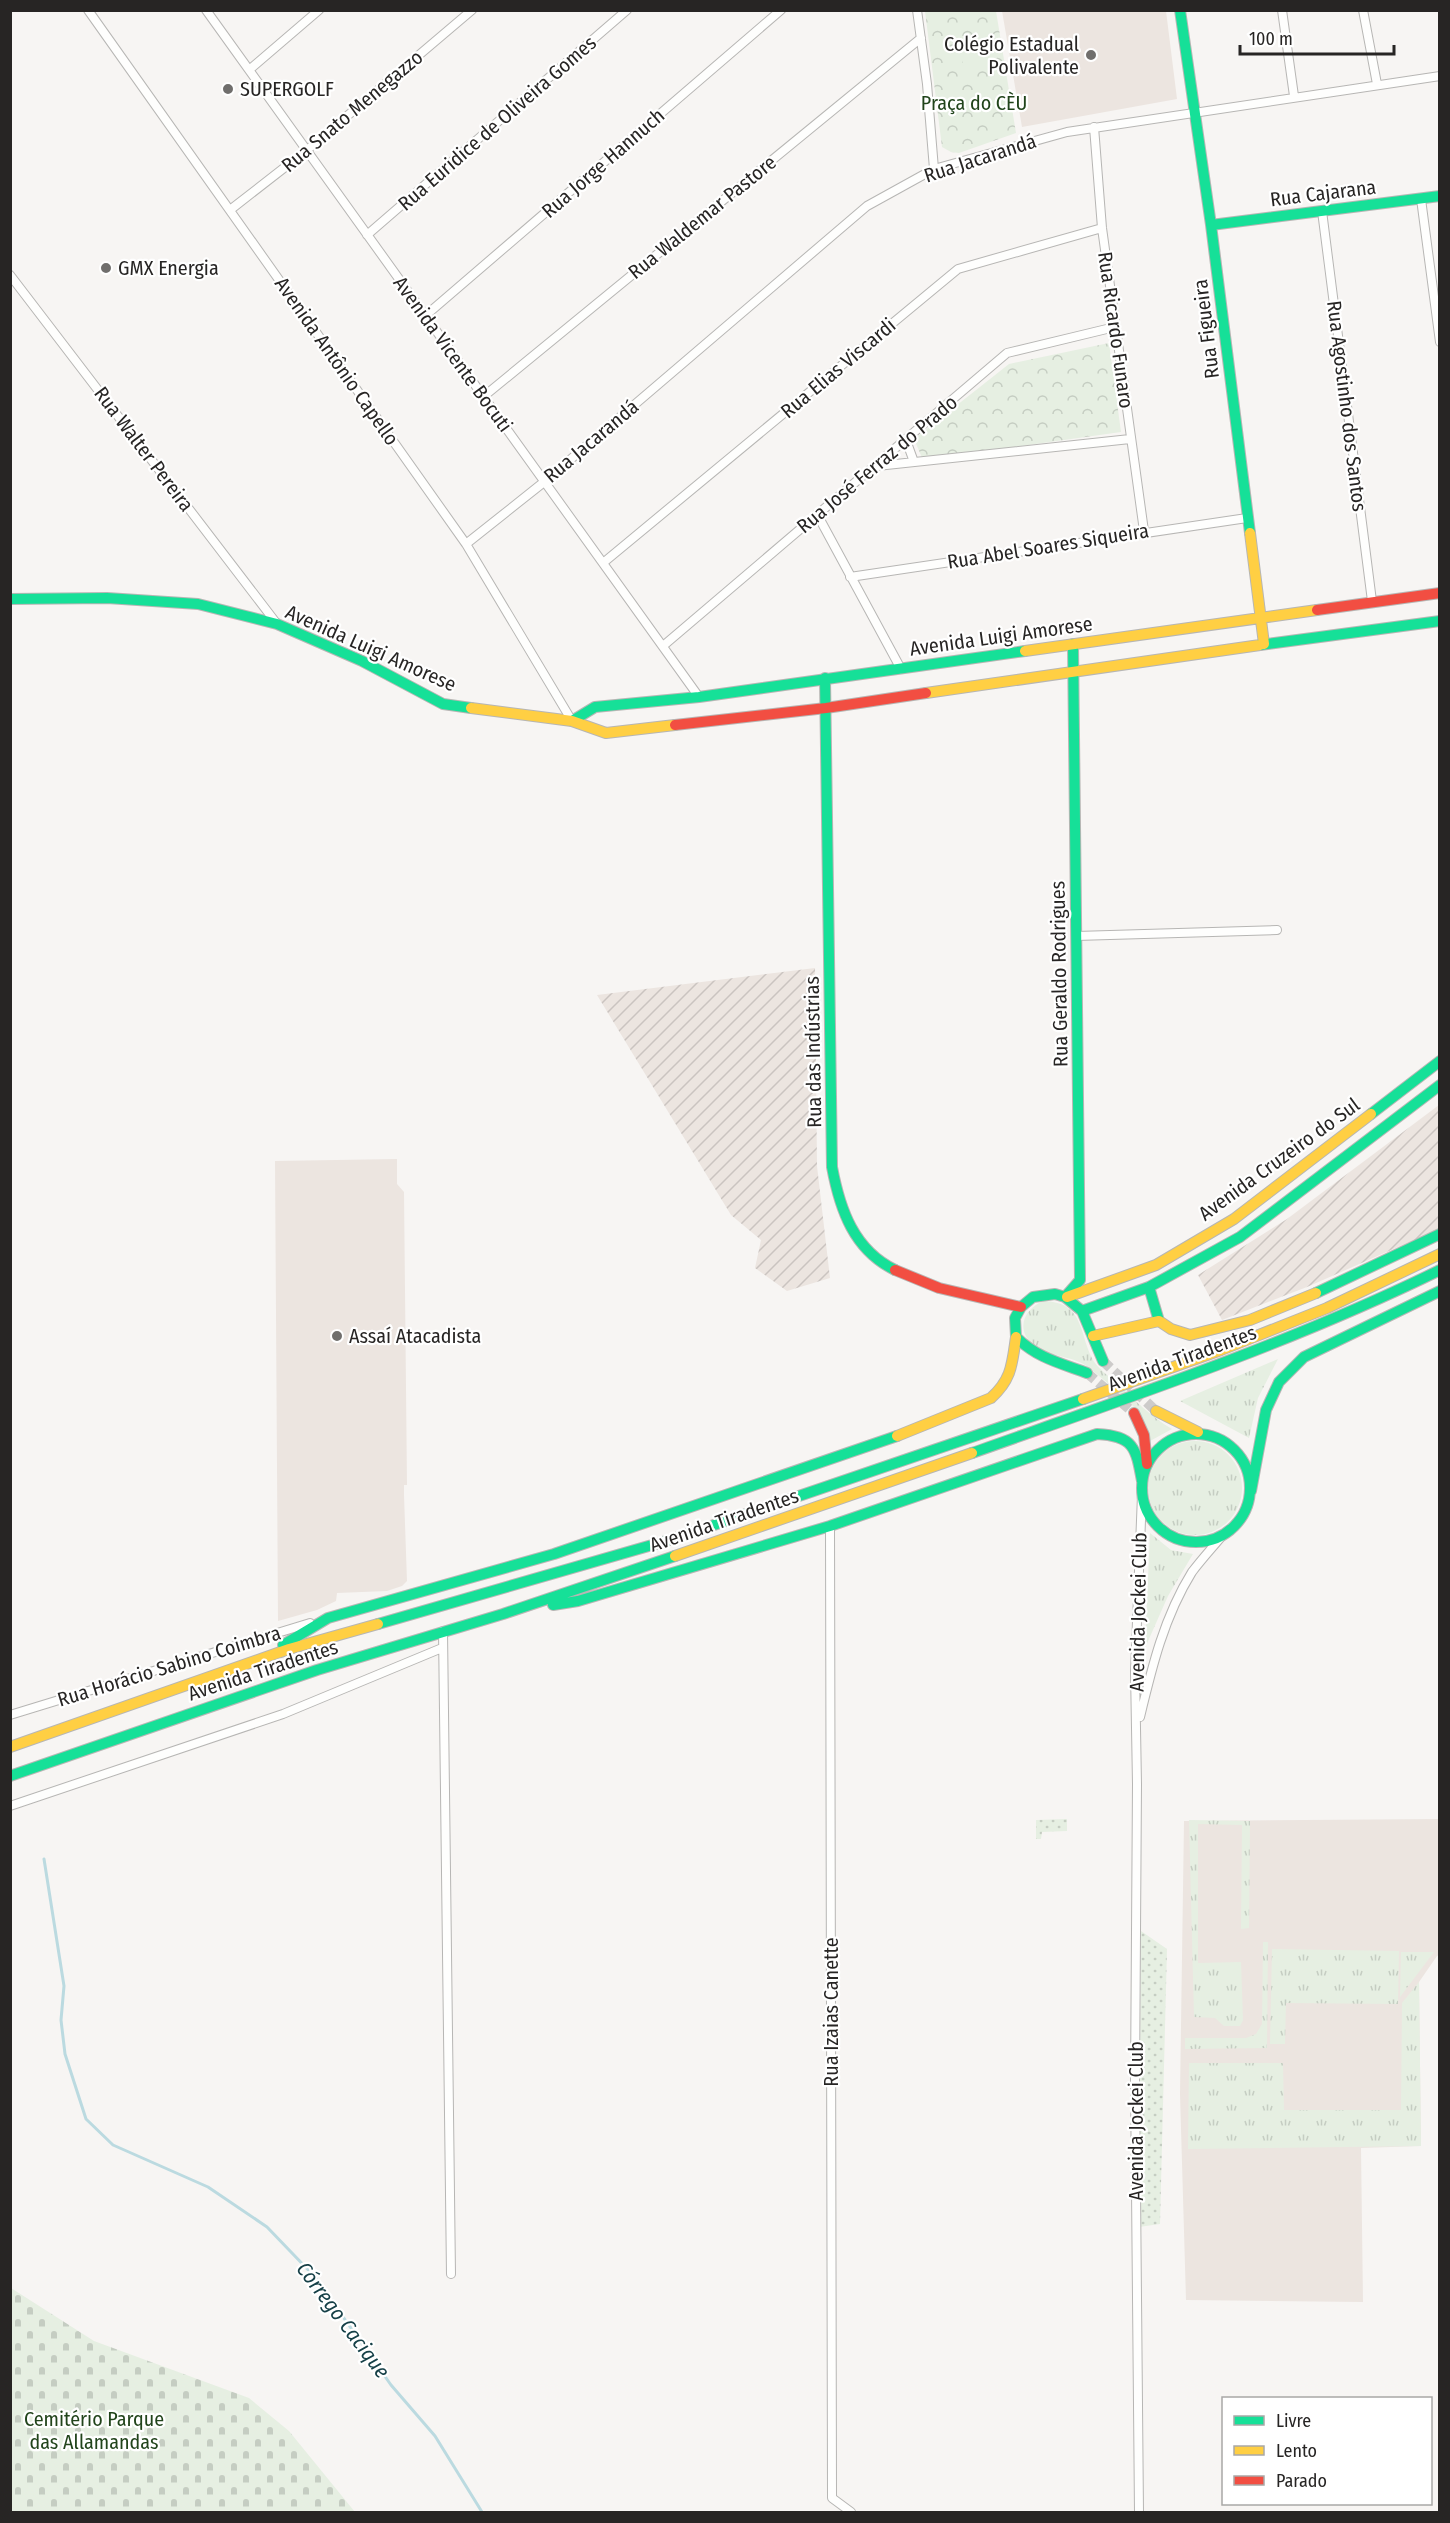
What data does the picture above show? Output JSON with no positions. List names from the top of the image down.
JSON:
{
  "streets": {
    "main road": [
      "Rua Cajarana",
      "Rua Figueira",
      "Avenida Luigi Amorese",
      "Rua Geraldo Rodrigues",
      "Rua das Indústrias",
      "Avenida Cruzeiro do Sul",
      "Avenida Tiradentes"
    ],
    "street": [
      "Rua Snato Menegazzo",
      "Rua Euridice de Oliveira Gomes",
      "Rua Jacarandá",
      "Rua Jorge Hannuch",
      "Rua Waldemar Pastore",
      "Rua Ricardo Funaro",
      "Avenida Vicente Bocuti",
      "Avenida Antônio Capello",
      "Rua Elias Viscardi",
      "Rua Agostinho dos Santos",
      "Rua Walter Pereira",
      "Rua José Ferraz do Prado",
      "Rua Abel Soares Siqueira",
      "Avenida Jockei Club",
      "Rua Horácio Sabino Coimbra",
      "Rua Izaias Canette"
    ]
  },
  "crossings": [
    ["Rua Snato Menegazzo", "Avenida Vicente Bocuti"],
    ["Rua Snato Menegazzo", "Avenida Antônio Capello"],
    ["Rua Euridice de Oliveira Gomes", "Avenida Vicente Bocuti"],
    ["Rua Jacarandá", "Rua Figueira"],
    ["Rua Jacarandá", "Rua Ricardo Funaro"],
    ["Rua Jacarandá", "Avenida Vicente Bocuti"],
    ["Rua Jacarandá", "Avenida Antônio Capello"],
    ["Rua Jorge Hannuch", "Avenida Vicente Bocuti"],
    ["Rua Cajarana", "Rua Figueira"],
    ["Rua Cajarana", "Rua Agostinho dos Santos"],
    ["Rua Waldemar Pastore", "Avenida Vicente Bocuti"],
    ["Rua Figueira", "Rua Abel Soares Siqueira"],
    ["Rua Figueira", "Avenida Luigi Amorese"],
    ["Rua Ricardo Funaro", "Rua Elias Viscardi"],
    ["Rua Ricardo Funaro", "Rua José Ferraz do Prado"],
    ["Rua Ricardo Funaro", "Rua Abel Soares Siqueira"],
    ["Avenida Vicente Bocuti", "Rua Elias Viscardi"],
    ["Avenida Vicente Bocuti", "Rua José Ferraz do Prado"],
    ["Avenida Vicente Bocuti", "Avenida Luigi Amorese"],
    ["Avenida Antônio Capello", "Avenida Luigi Amorese"],
    ["Rua Agostinho dos Santos", "Avenida Luigi Amorese"],
    ["Rua Walter Pereira", "Avenida Luigi Amorese"],
    ["Avenida Luigi Amorese", "Rua Geraldo Rodrigues"],
    ["Avenida Luigi Amorese", "Rua das Indústrias"],
    ["Rua Geraldo Rodrigues", "Avenida Cruzeiro do Sul"]
  ],
  "water": ["Córrego Cacique"],
  "parks": ["Praça do CÈU", "Cemitério Parque das Allamandas"],
  "places": [
    "Colégio Estadual Polivalente",
    "SUPERGOLF",
    "GMX Energia",
    "Assaí Atacadista"
  ],
  "legend": ["Livre", "Lento", "Parado"],
  "scale_bar": "100 m"
}
